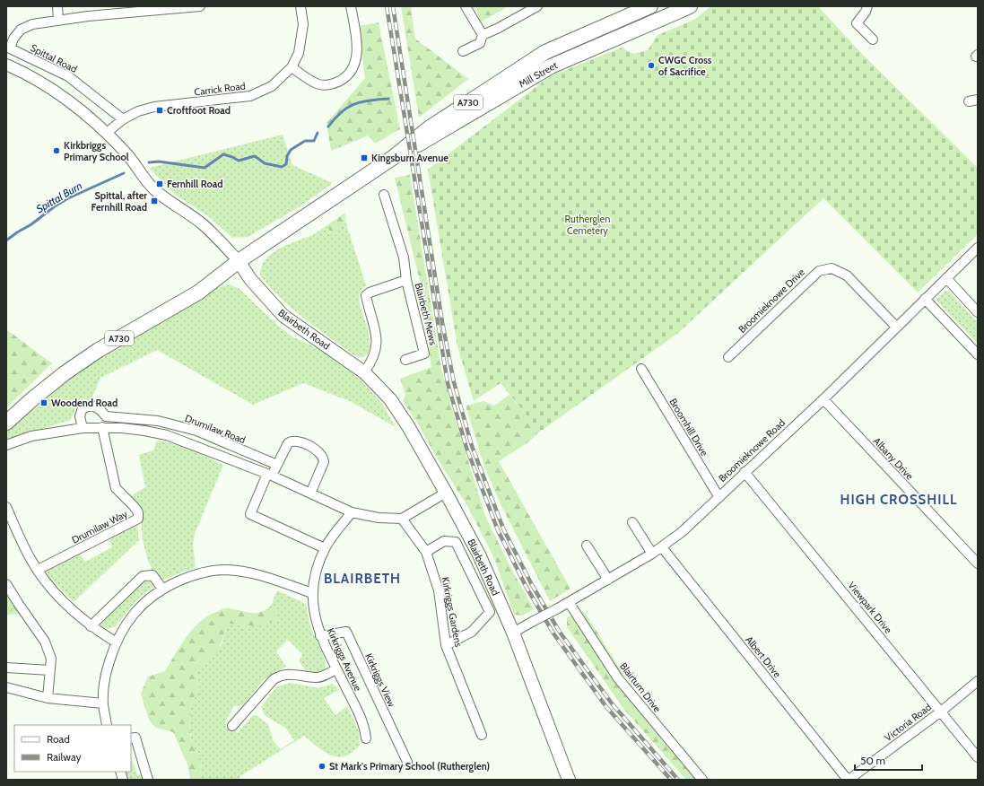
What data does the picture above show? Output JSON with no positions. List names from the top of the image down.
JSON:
{
  "streets": {
    "main road": ["Mill Street", "A730", "Blairbeth Road"],
    "street": [
      "Spittal Road",
      "Carrick Road",
      "Broomieknowe Drive",
      "Blairbeth Mews",
      "Broomhill Drive",
      "Drumilaw Road",
      "Broomieknowe Road",
      "Albany Drive",
      "Drumilaw Way",
      "Viewpark Drive",
      "Kirkriggs Gardens",
      "Albert Drive",
      "Kirkriggs Avenue",
      "Kirkriggs View",
      "Blairtum Drive",
      "Victoria Road"
    ]
  },
  "crossings": [
    ["Spittal Road", "Carrick Road"],
    ["Mill Street", "A730"],
    ["Mill Street", "Blairbeth Road"],
    ["A730", "Blairbeth Road"],
    ["Broomieknowe Drive", "Broomieknowe Road"],
    ["Blairbeth Mews", "Blairbeth Road"],
    ["Blairbeth Road", "Broomieknowe Road"],
    ["Broomhill Drive", "Broomieknowe Road"],
    ["Broomieknowe Road", "Albany Drive"],
    ["Broomieknowe Road", "Viewpark Drive"],
    ["Broomieknowe Road", "Albert Drive"],
    ["Broomieknowe Road", "Blairtum Drive"],
    ["Viewpark Drive", "Victoria Road"],
    ["Albert Drive", "Victoria Road"],
    ["Kirkriggs Avenue", "Kirkriggs View"]
  ],
  "districts": ["HIGH CROSSHILL", "BLAIRBETH"],
  "water": ["Spittal Burn"],
  "parks": ["Rutherglen Cemetery"],
  "places": {
    "other": ["CWGC Cross of Sacrifice", "Kirkbriggs Primary School", "St Mark's Primary School (Rutherglen)"],
    "transit": [
      "Croftfoot Road",
      "Kingsburn Avenue",
      "Fernhill Road",
      "Spittal, after Fernhill Road",
      "Woodend Road"
    ]
  },
  "legend": ["Road", "Railway"],
  "scale_bar": "50 m"
}
